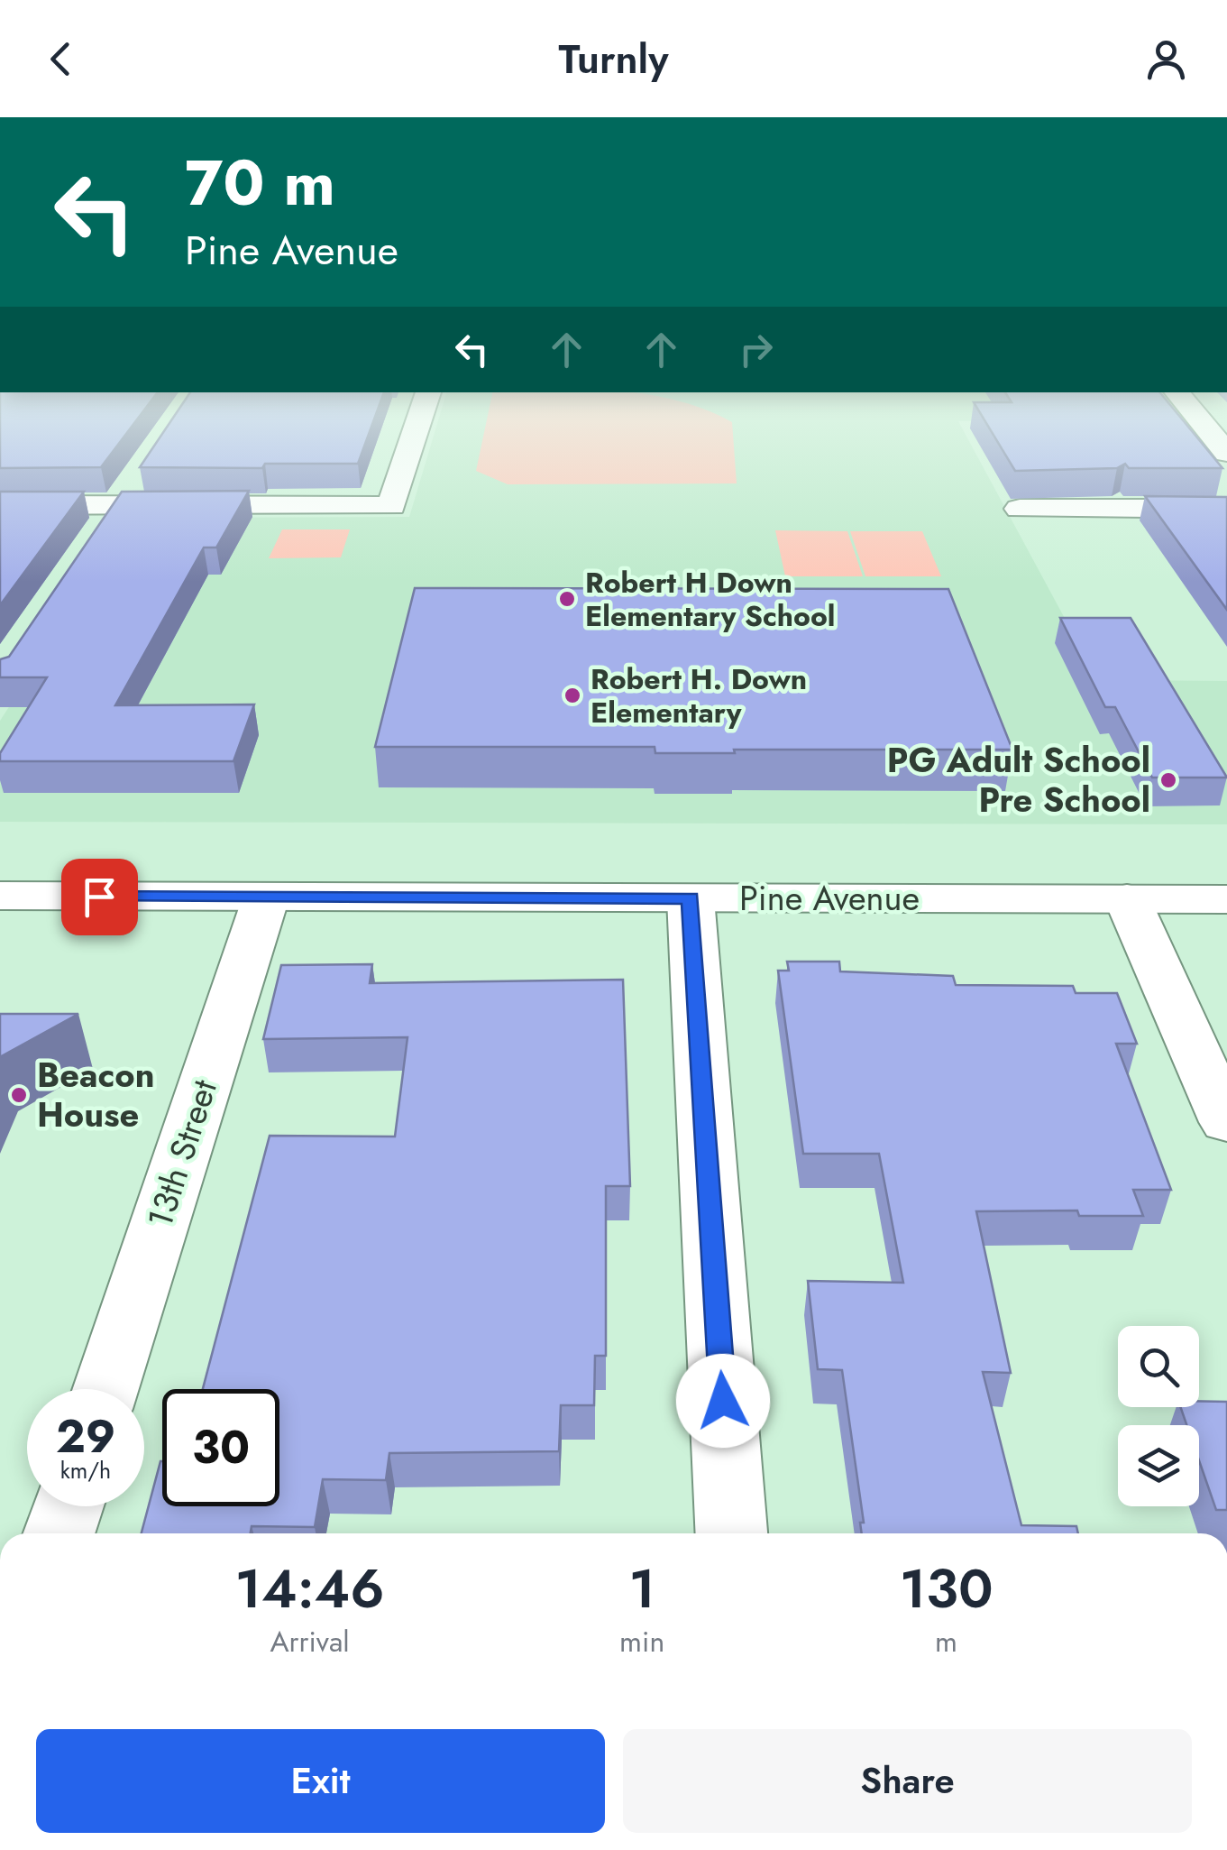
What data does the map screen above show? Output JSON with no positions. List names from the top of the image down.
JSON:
{
  "streets": {
    "street": ["Pine Avenue", "13th Street"]
  },
  "crossings": [
    ["Pine Avenue", "13th Street"]
  ],
  "places": [
    "Robert H Down Elementary School",
    "Robert H. Down Elementary",
    "PG Adult School Pre School",
    "Beacon House"
  ],
  "page": {
    "header": "Turnly",
    "turn": ["70 m", "Pine Avenue"],
    "speed": "29 km/h",
    "limit": "30",
    "eta": [
      "14:46",
      "Arrival",
      "1",
      "min",
      "130",
      "m"
    ],
    "buttons": ["Exit", "Share"]
  }
}
